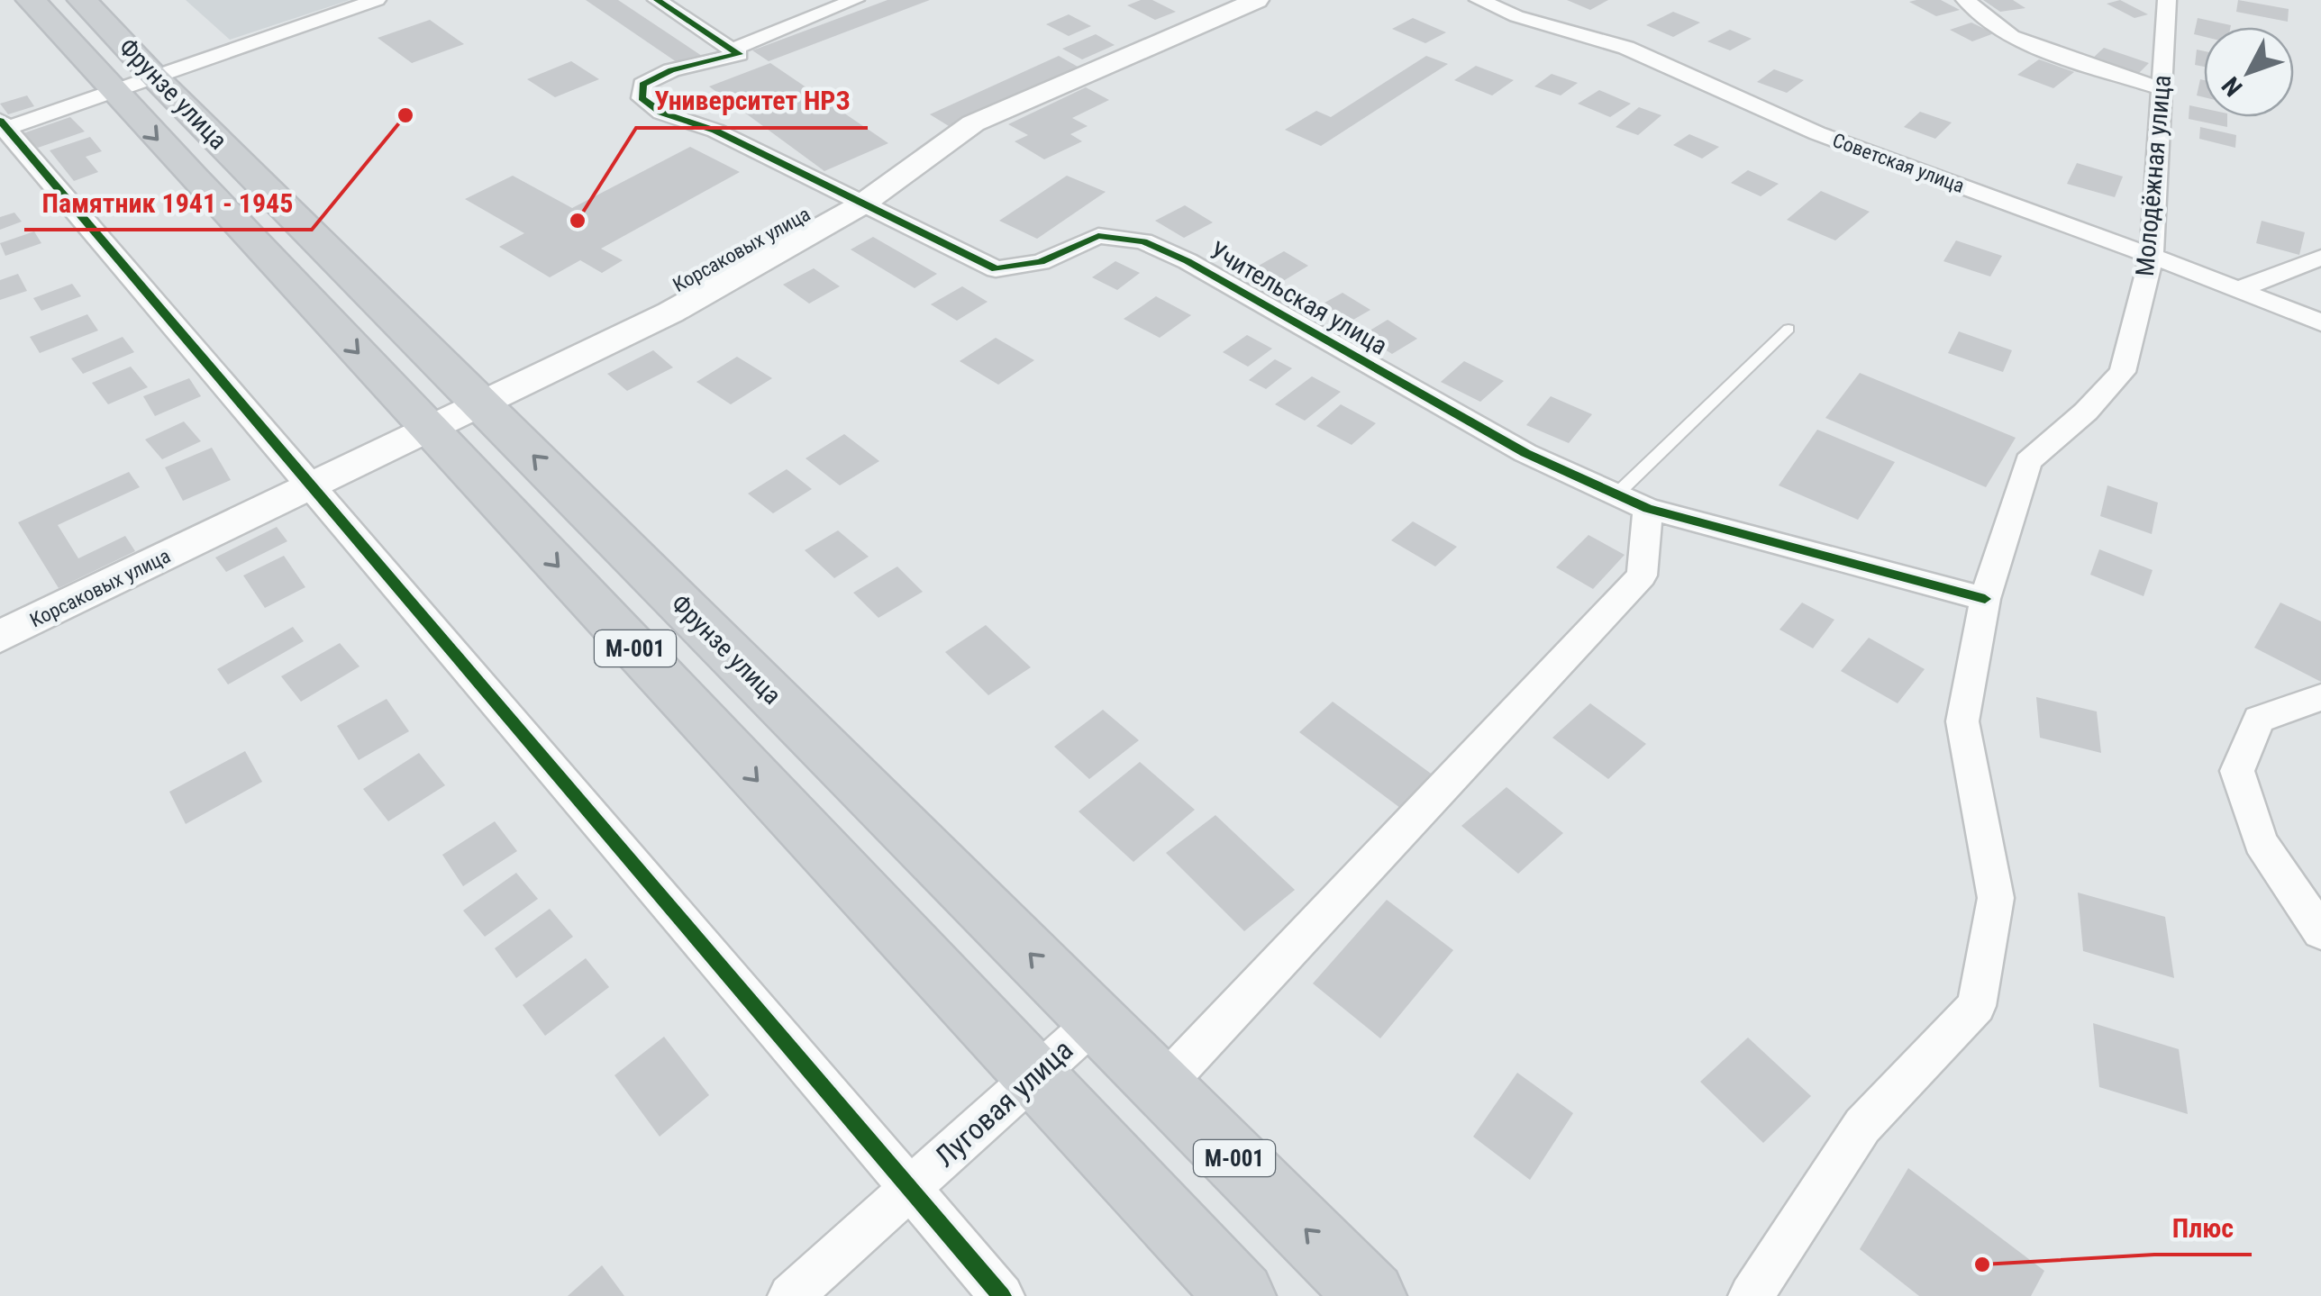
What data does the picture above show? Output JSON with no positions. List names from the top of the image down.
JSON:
{
  "streets": {
    "main road": ["Фрунзе улица", "M-001"],
    "street": [
      "Советская улица",
      "Молодёжная улица",
      "Корсаковых улица",
      "Учительская улица",
      "Луговая улица"
    ]
  },
  "crossings": [
    ["Фрунзе улица", "Корсаковых улица"],
    ["Фрунзе улица", "Луговая улица"],
    ["Советская улица", "Молодёжная улица"],
    ["Молодёжная улица", "Учительская улица"],
    ["Корсаковых улица", "Учительская улица"]
  ],
  "places": ["Памятник 1941 - 1945", "Университет НРЗ", "Плюс"],
  "north": "bottom left"
}
